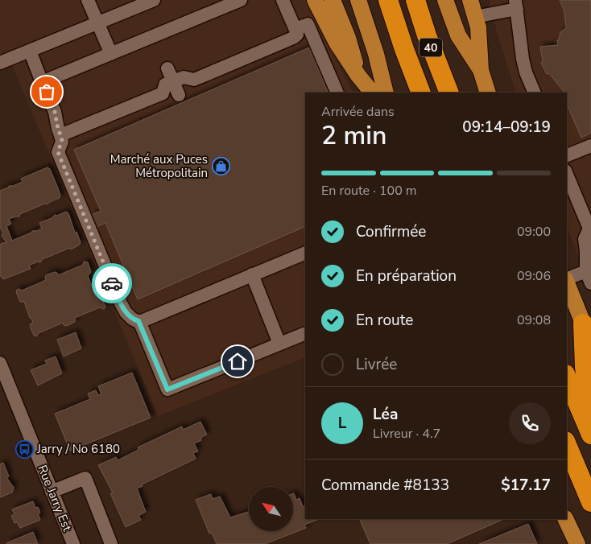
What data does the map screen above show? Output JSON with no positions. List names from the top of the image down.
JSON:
{
  "streets": {
    "highway": ["40"],
    "street": ["Rue Jarry Est"]
  },
  "places": {
    "shop": ["Marché aux Puces Métropolitain"],
    "bus stop": ["Jarry / No 6180"]
  },
  "north": "top left",
  "page": {
    "heading": ["2 min", "Arrivée dans", "09:14–09:19"],
    "panel": [
      "Léa",
      "Livreur · 4.7",
      "Commande #8133",
      "$17.17"
    ],
    "bar": "En route · 100 m",
    "list": [
      ["Confirmée", "09:00"],
      ["En préparation", "09:06"],
      ["En route", "09:08"],
      "Livrée"
    ],
    "round": "L"
  }
}
